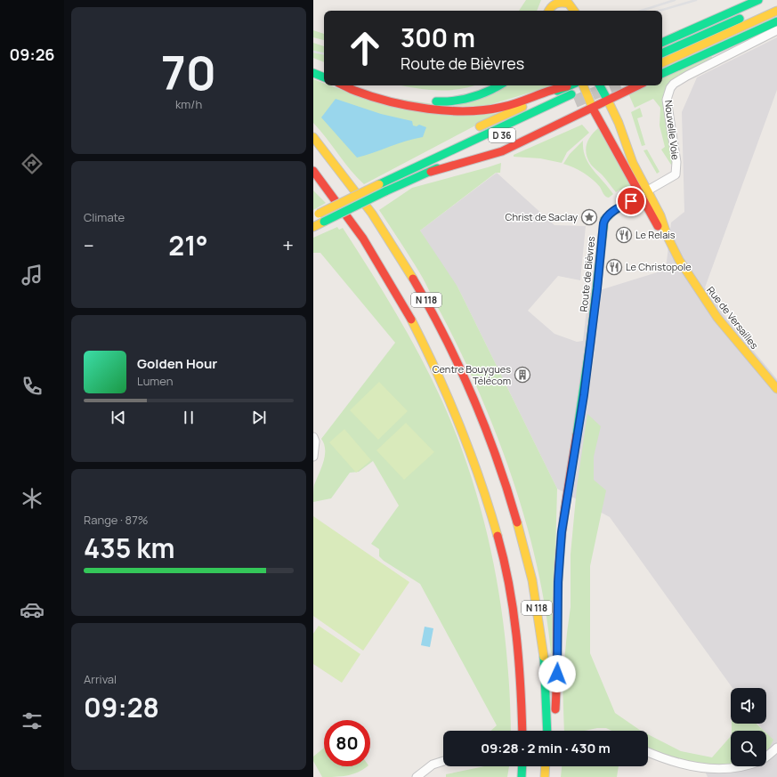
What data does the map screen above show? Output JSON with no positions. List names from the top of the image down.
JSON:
{
  "streets": {
    "main road": [
      "D 36",
      "Route de Bièvres",
      "N 118",
      "Rue de Versailles"
    ],
    "street": ["Nouvelle Voie"]
  },
  "crossings": [
    ["Nouvelle Voie", "Route de Bièvres"],
    ["Nouvelle Voie", "Rue de Versailles"],
    ["D 36", "Rue de Versailles"],
    ["Route de Bièvres", "Rue de Versailles"]
  ],
  "places": {
    "place": ["Christ de Saclay"],
    "restaurant": ["Le Relais", "Le Christopole"],
    "building": ["Centre Bouygues Télécom"]
  },
  "page": {
    "tabs": "09:26",
    "tile": [
      ["70", "km/h"],
      "Climate",
      ["Range · 87%", "435 km"],
      ["Arrival", "09:28"]
    ],
    "turn": ["300 m", "Route de Bièvres"],
    "heat": ["−", "21°", "+"],
    "song": ["Golden Hour", "Lumen"],
    "limit": "80",
    "trip": "09:28 · 2 min · 430 m"
  }
}
